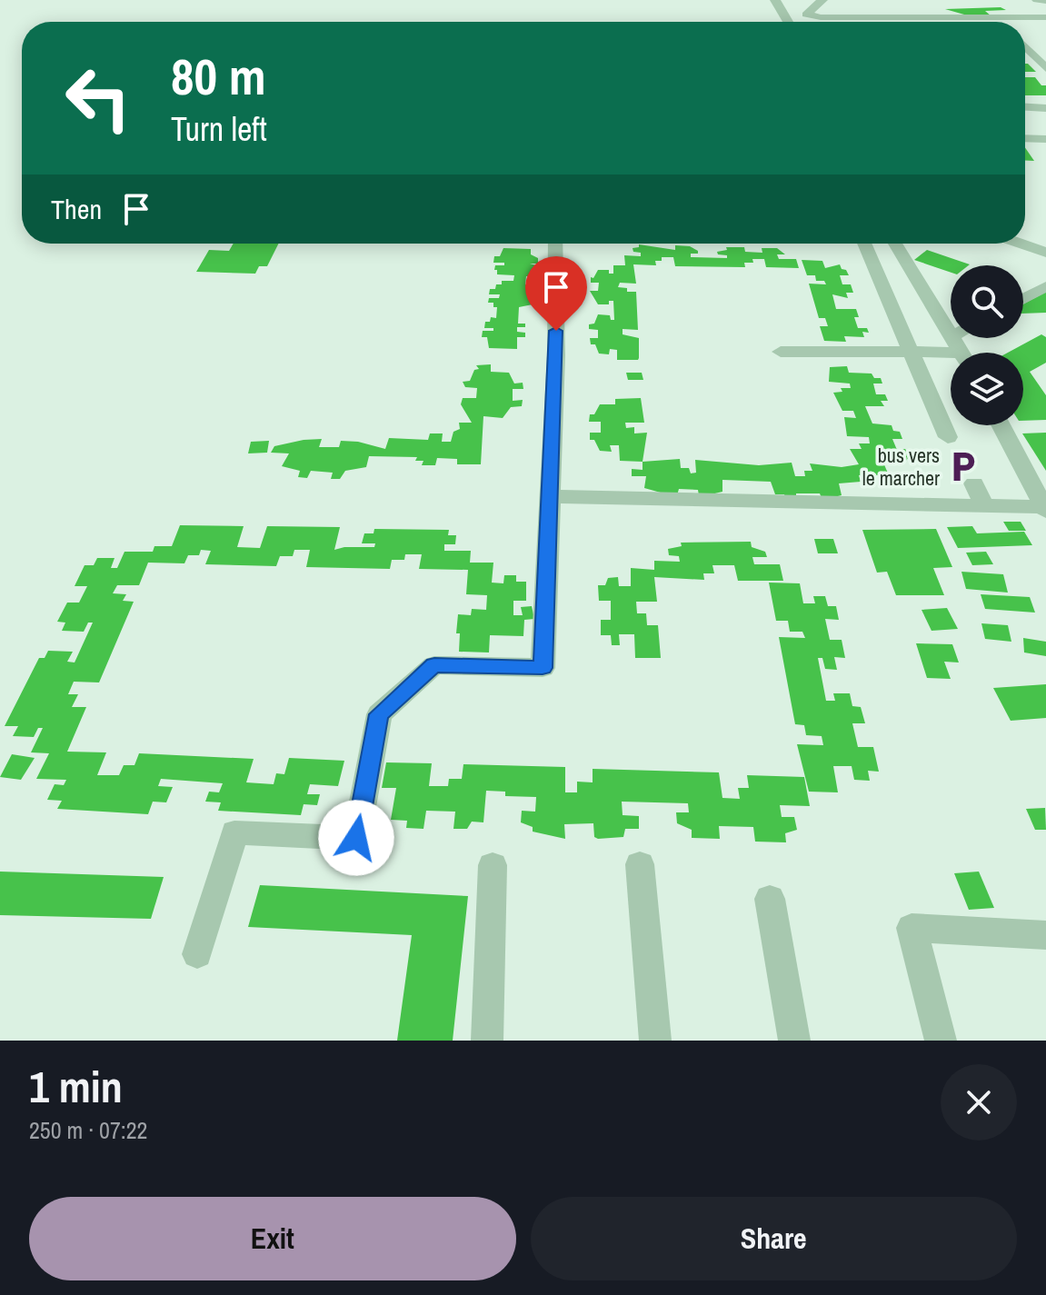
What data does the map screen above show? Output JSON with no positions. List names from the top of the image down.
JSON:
{
  "places": {
    "parking": ["bus vers le marcher"]
  },
  "page": {
    "turn": ["80 m", "Turn left"],
    "then": "Then",
    "heading": ["1 min", "250 m · 07:22"],
    "buttons": ["Exit", "Share"]
  }
}
